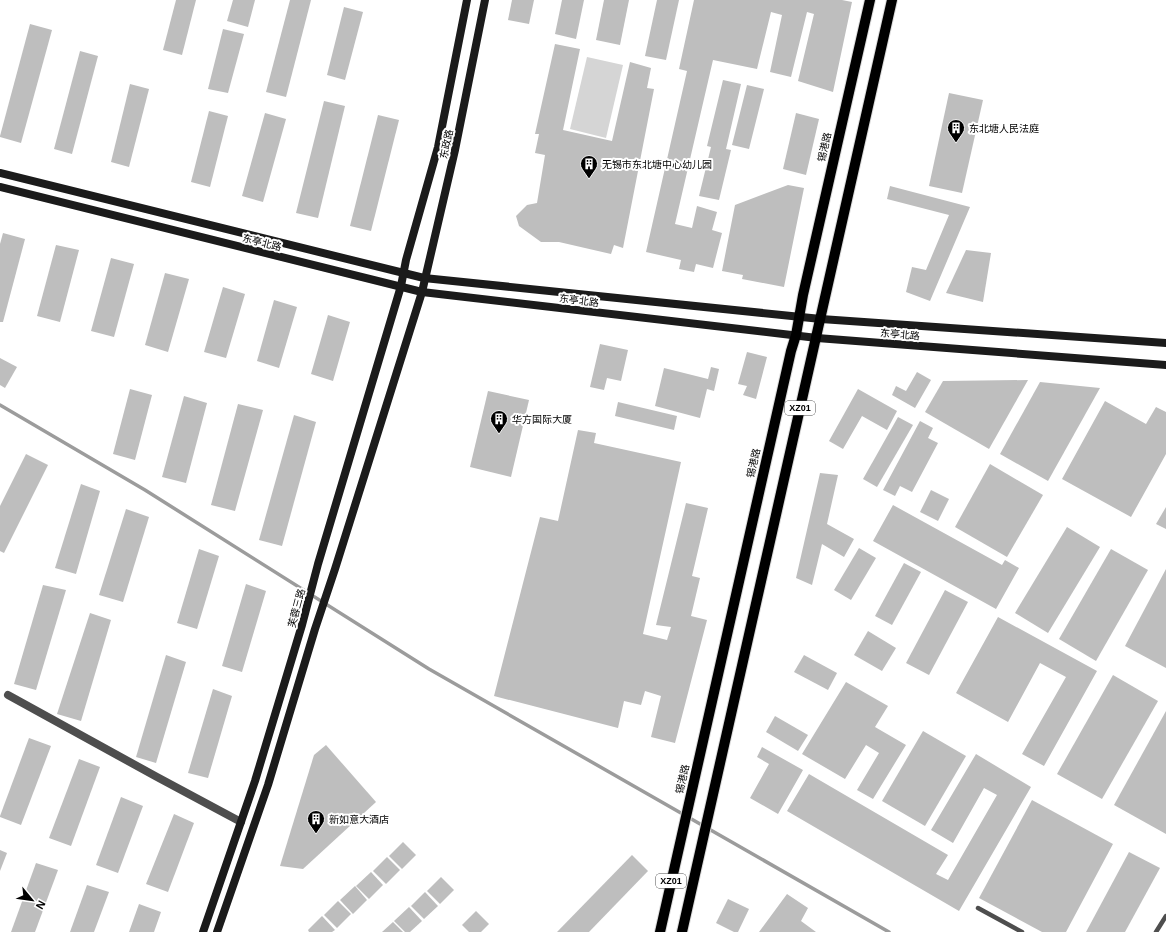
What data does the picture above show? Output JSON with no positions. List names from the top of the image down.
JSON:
{
  "streets": {
    "main road": [
      "东政路",
      "锡港路",
      "东亭北路",
      "XZ01",
      "芙蓉三路"
    ]
  },
  "crossings": [
    ["东政路", "东亭北路"],
    ["东政路", "芙蓉三路"],
    ["锡港路", "东亭北路"],
    ["东亭北路", "XZ01"],
    ["东亭北路", "芙蓉三路"]
  ],
  "places": {
    "building": [
      "东北塘人民法庭",
      "无锡市东北塘中心幼儿园",
      "华方国际大厦",
      "新如意大酒店"
    ]
  },
  "north": "bottom right"
}
